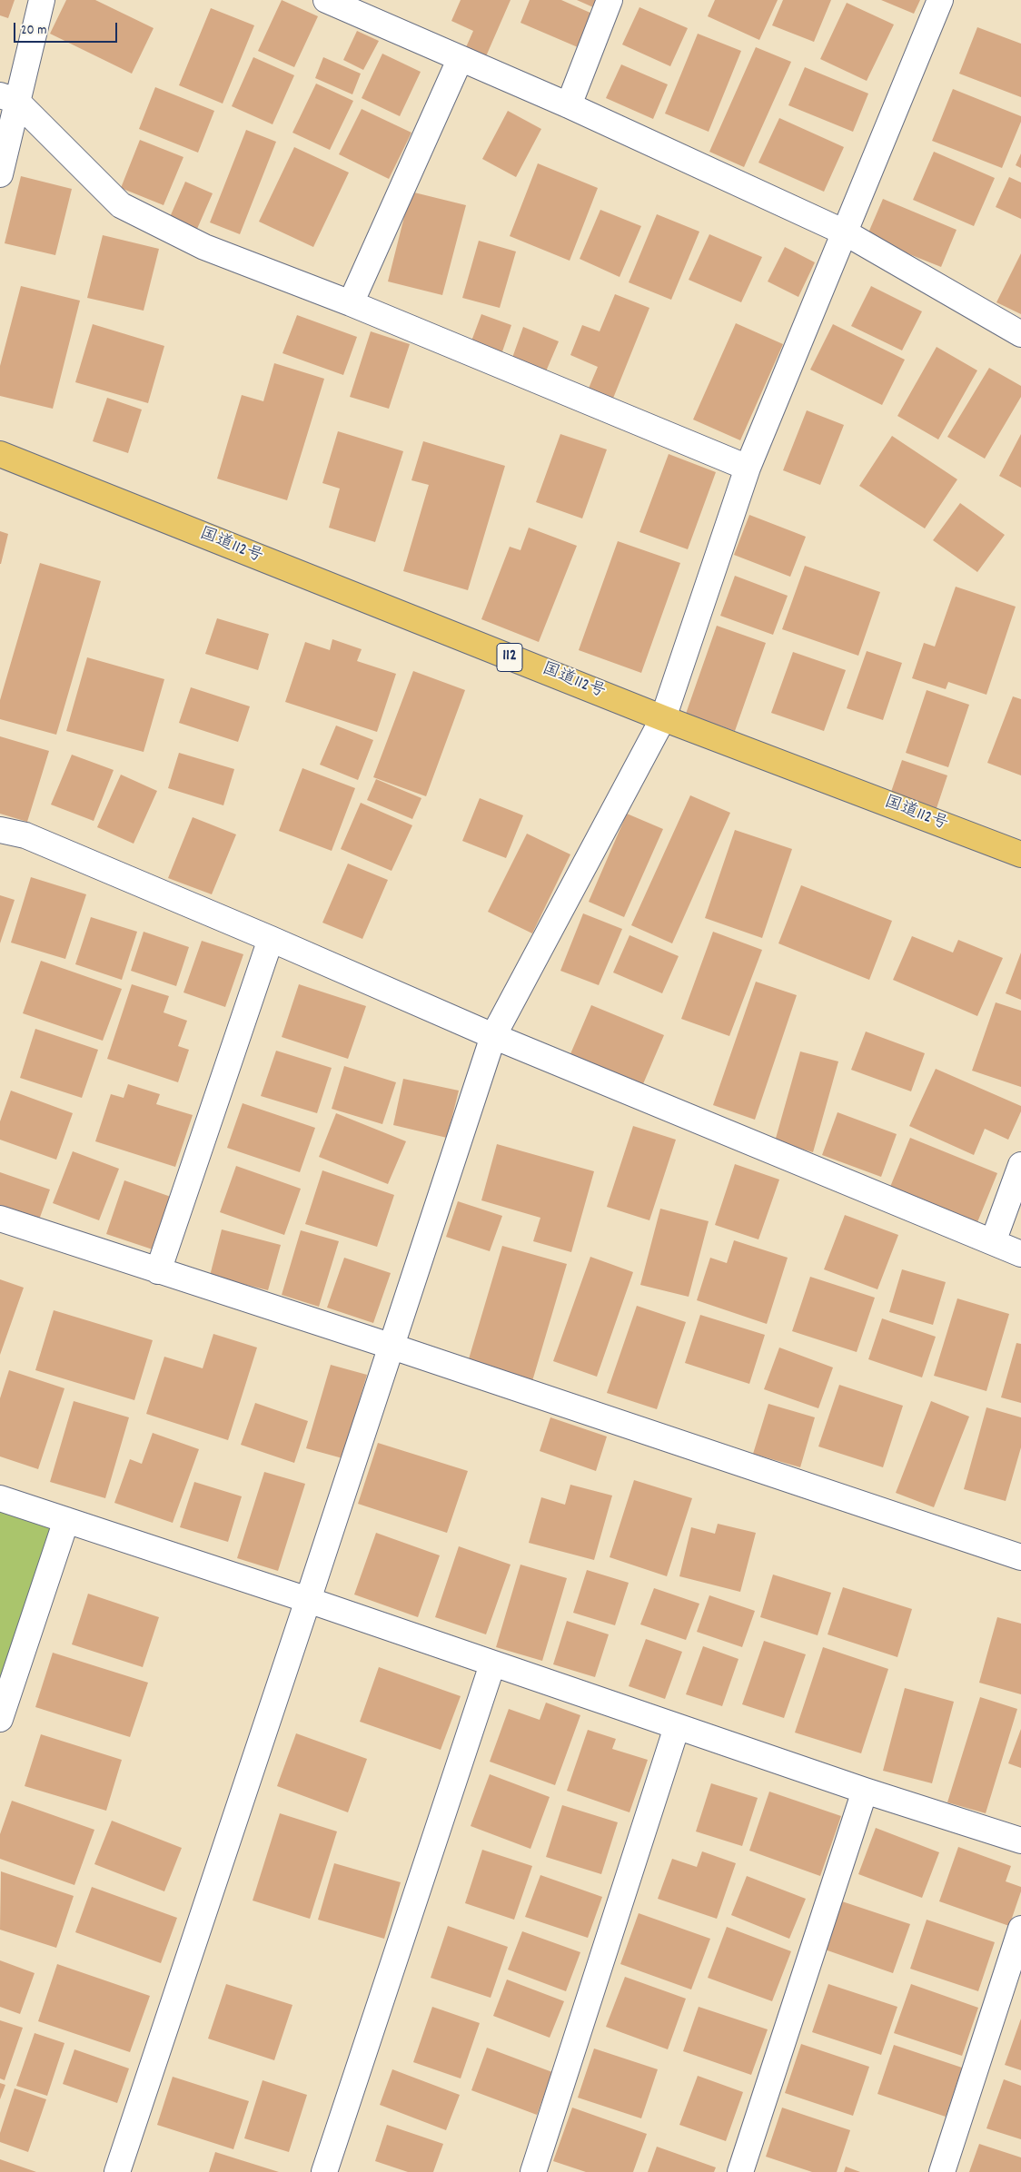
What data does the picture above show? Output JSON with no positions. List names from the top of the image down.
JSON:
{
  "streets": {
    "highway": ["国道112号", "112"]
  },
  "scale_bar": "20 m"
}
